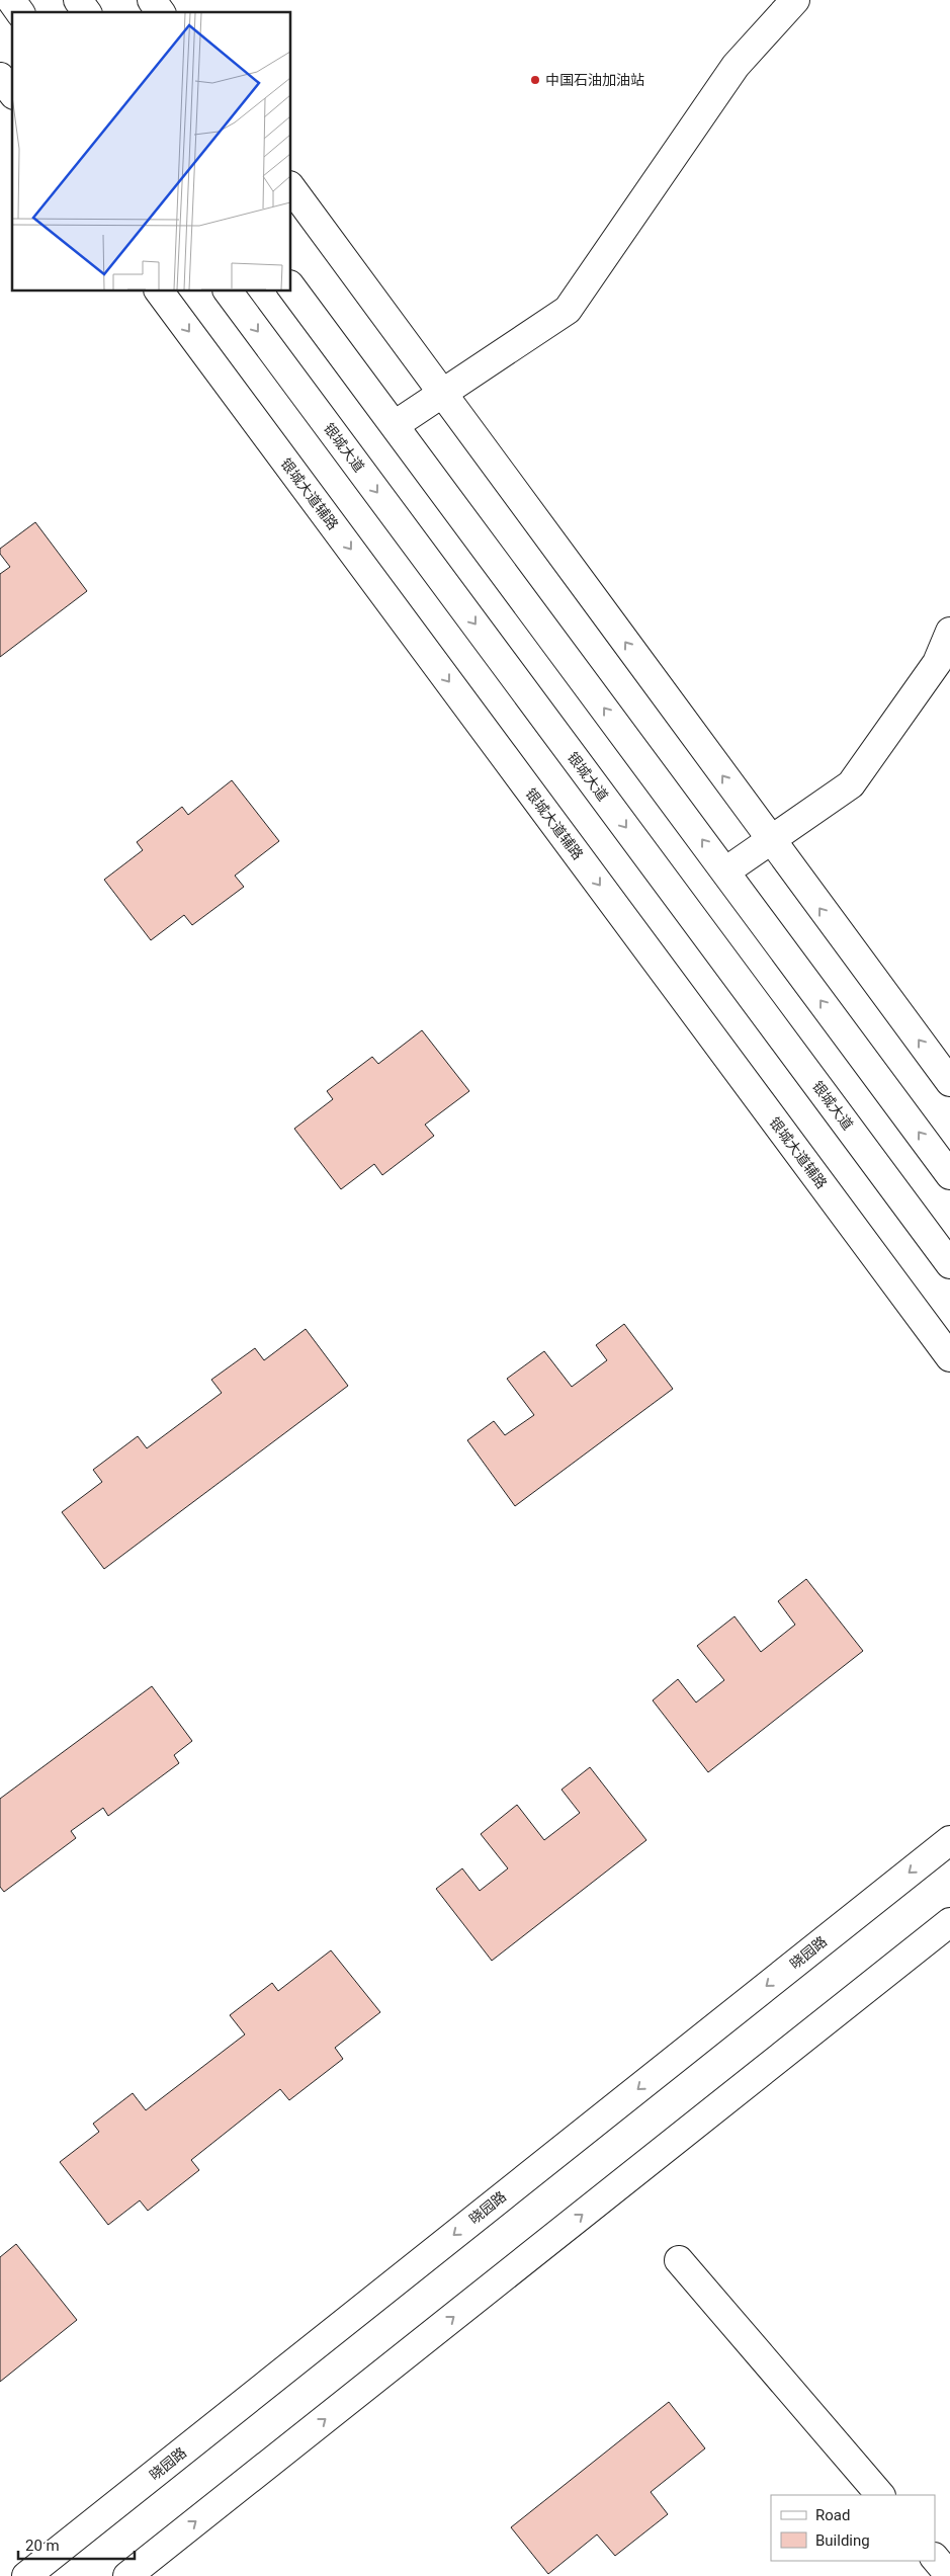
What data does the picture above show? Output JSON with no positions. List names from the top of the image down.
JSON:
{
  "streets": {
    "street": ["银城大道", "银城大道辅路", "晓园路"]
  },
  "places": ["中国石油加油站"],
  "legend": ["Road", "Building"],
  "scale_bar": "20 m"
}
